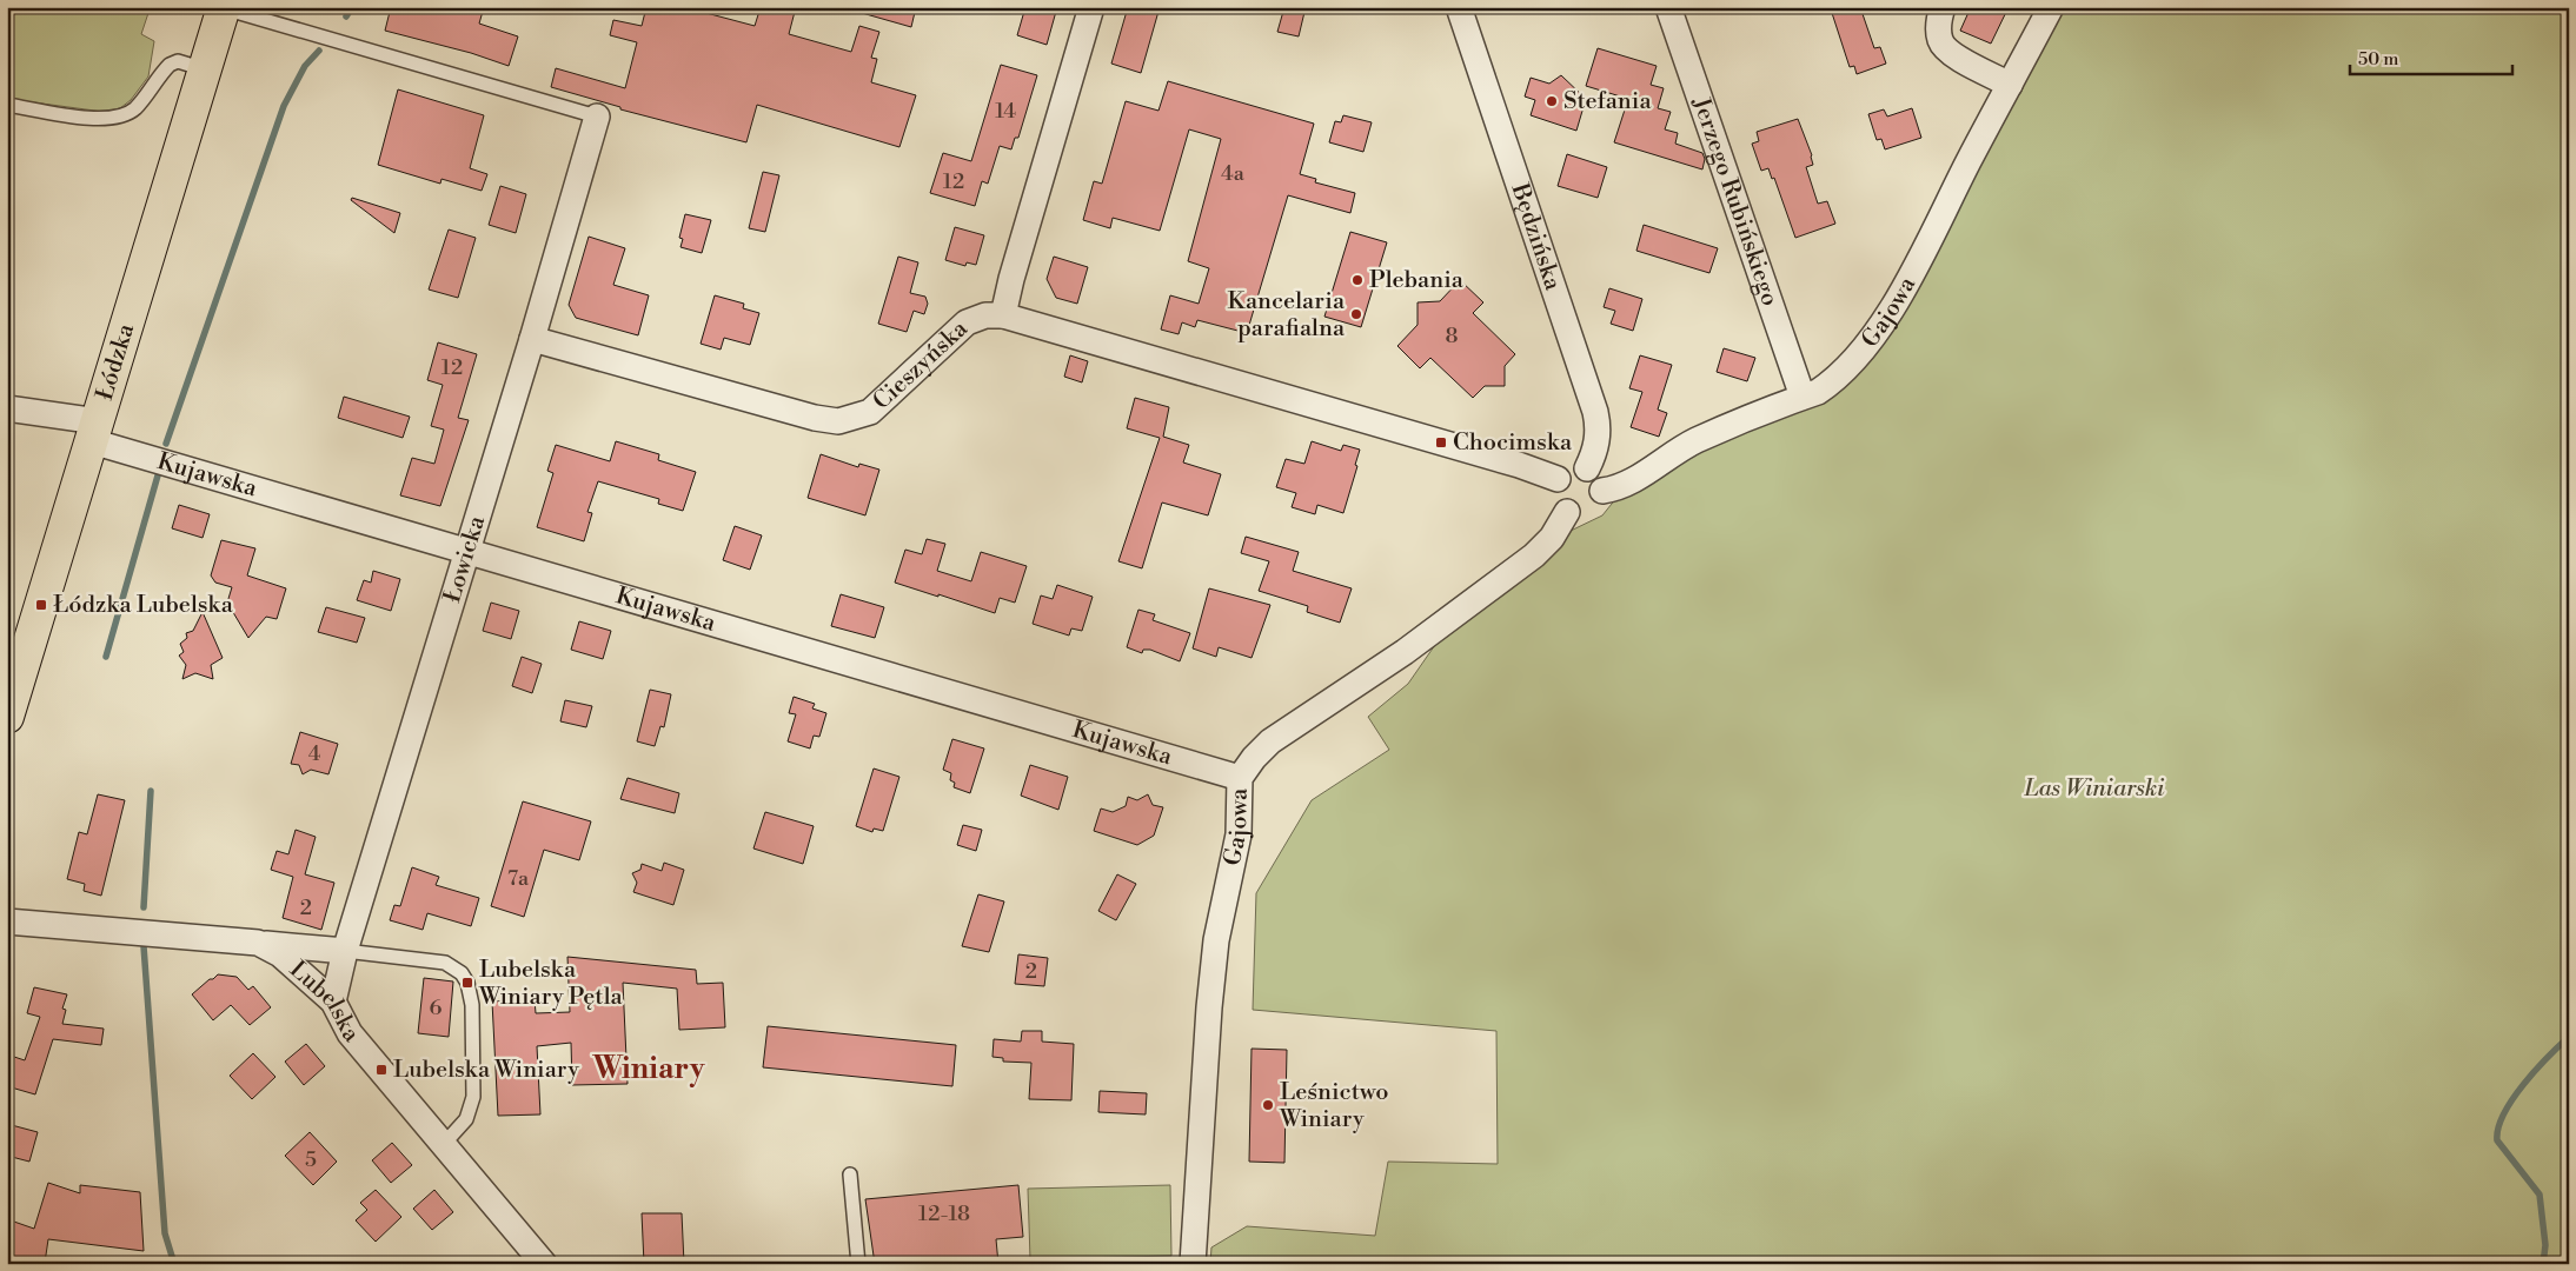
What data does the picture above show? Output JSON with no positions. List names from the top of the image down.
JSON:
{
  "streets": {
    "main road": ["Łódzka"],
    "street": [
      "Jerzego Rubińskiego",
      "Będzińska",
      "Gajowa",
      "Cieszyńska",
      "Kujawska",
      "Łowicka",
      "Lubelska"
    ]
  },
  "crossings": [
    ["Jerzego Rubińskiego", "Gajowa"],
    ["Będzińska", "Gajowa"],
    ["Gajowa", "Kujawska"],
    ["Łódzka", "Kujawska"],
    ["Cieszyńska", "Łowicka"],
    ["Kujawska", "Łowicka"],
    ["Łowicka", "Lubelska"]
  ],
  "districts": ["Winiary"],
  "parks": ["Las Winiarski"],
  "places": {
    "other": [
      "Stefania",
      "Plebania",
      "Kancelaria parafialna",
      "Leśnictwo Winiary"
    ],
    "transit": [
      "Chocimska",
      "Łódzka Lubelska",
      "Lubelska Winiary Pętla",
      "Lubelska Winiary"
    ]
  },
  "house_numbers": [
    "14",
    "4a",
    "12",
    "8",
    "12",
    "4",
    "7a",
    "2",
    "2",
    "6",
    "5",
    "12-18"
  ],
  "scale_bar": "50 m"
}
